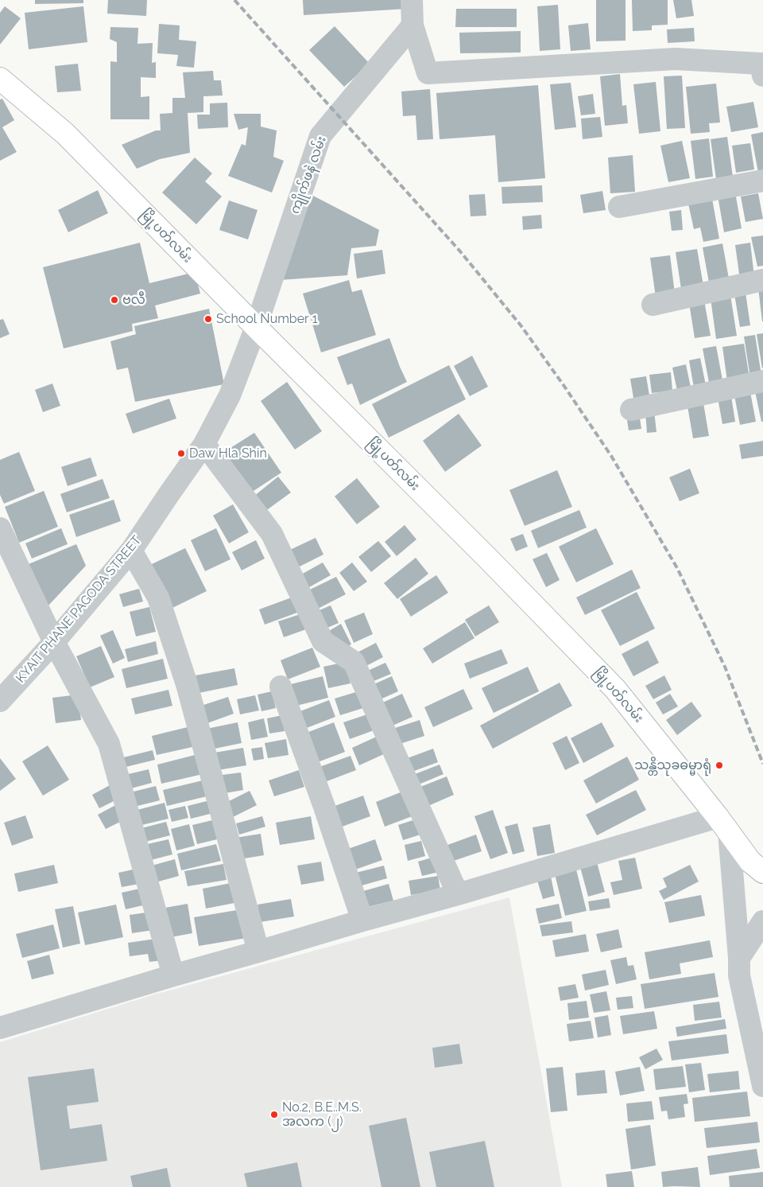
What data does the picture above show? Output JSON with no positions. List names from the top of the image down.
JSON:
{
  "streets": {
    "main road": ["မြို့ပတ်လမ်း"],
    "street": ["ကျိုက်ဖနဲ လမ်း", "KYAIT PHANE PAGODA STREET"]
  },
  "crossings": [
    ["ကျိုက်ဖနဲ လမ်း", "မြို့ပတ်လမ်း"],
    ["ကျိုက်ဖနဲ လမ်း", "KYAIT PHANE PAGODA STREET"],
    ["မြို့ပတ်လမ်း", "KYAIT PHANE PAGODA STREET"]
  ],
  "places": [
    "ဗလီ",
    "School Number 1",
    "Daw Hla Shin",
    "သန္တိသုခဓမ္မာရုံ",
    "No.2, B.E..M.S. အလက (၂)"
  ]
}
